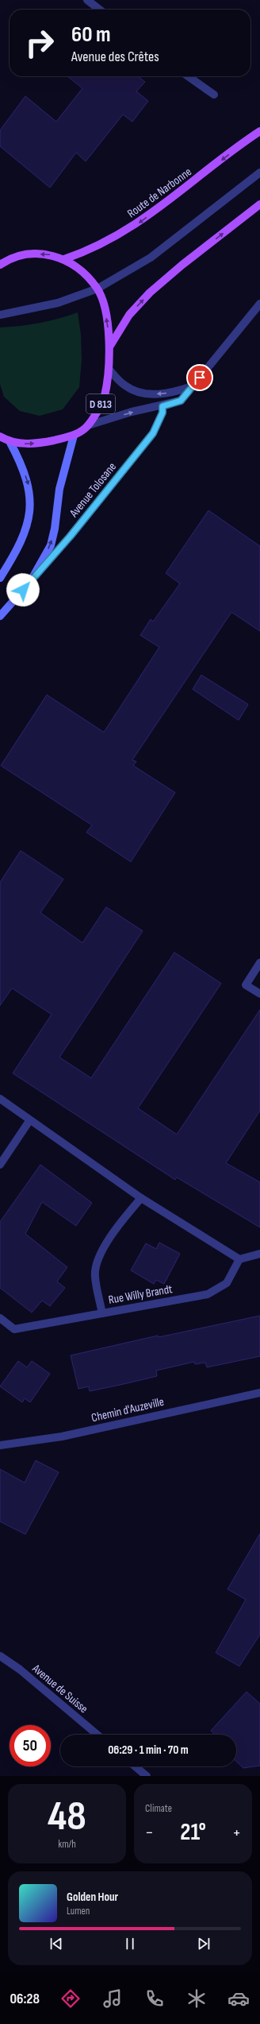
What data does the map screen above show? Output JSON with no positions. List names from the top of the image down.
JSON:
{
  "streets": {
    "main road": ["Route de Narbonne", "D 813", "Avenue Tolosane"],
    "street": ["Rue Willy Brandt", "Chemin d'Auzeville", "Avenue de Suisse"]
  },
  "crossings": [
    ["Route de Narbonne", "D 813"],
    ["D 813", "Avenue Tolosane"]
  ],
  "page": {
    "turn": ["60 m", "Avenue des Crêtes"],
    "limit": "50",
    "trip": "06:29 · 1 min · 70 m",
    "tile": [
      ["48", "km/h"],
      "Climate"
    ],
    "heat": ["−", "21°", "+"],
    "song": ["Golden Hour", "Lumen"],
    "tabs": "06:28"
  }
}
